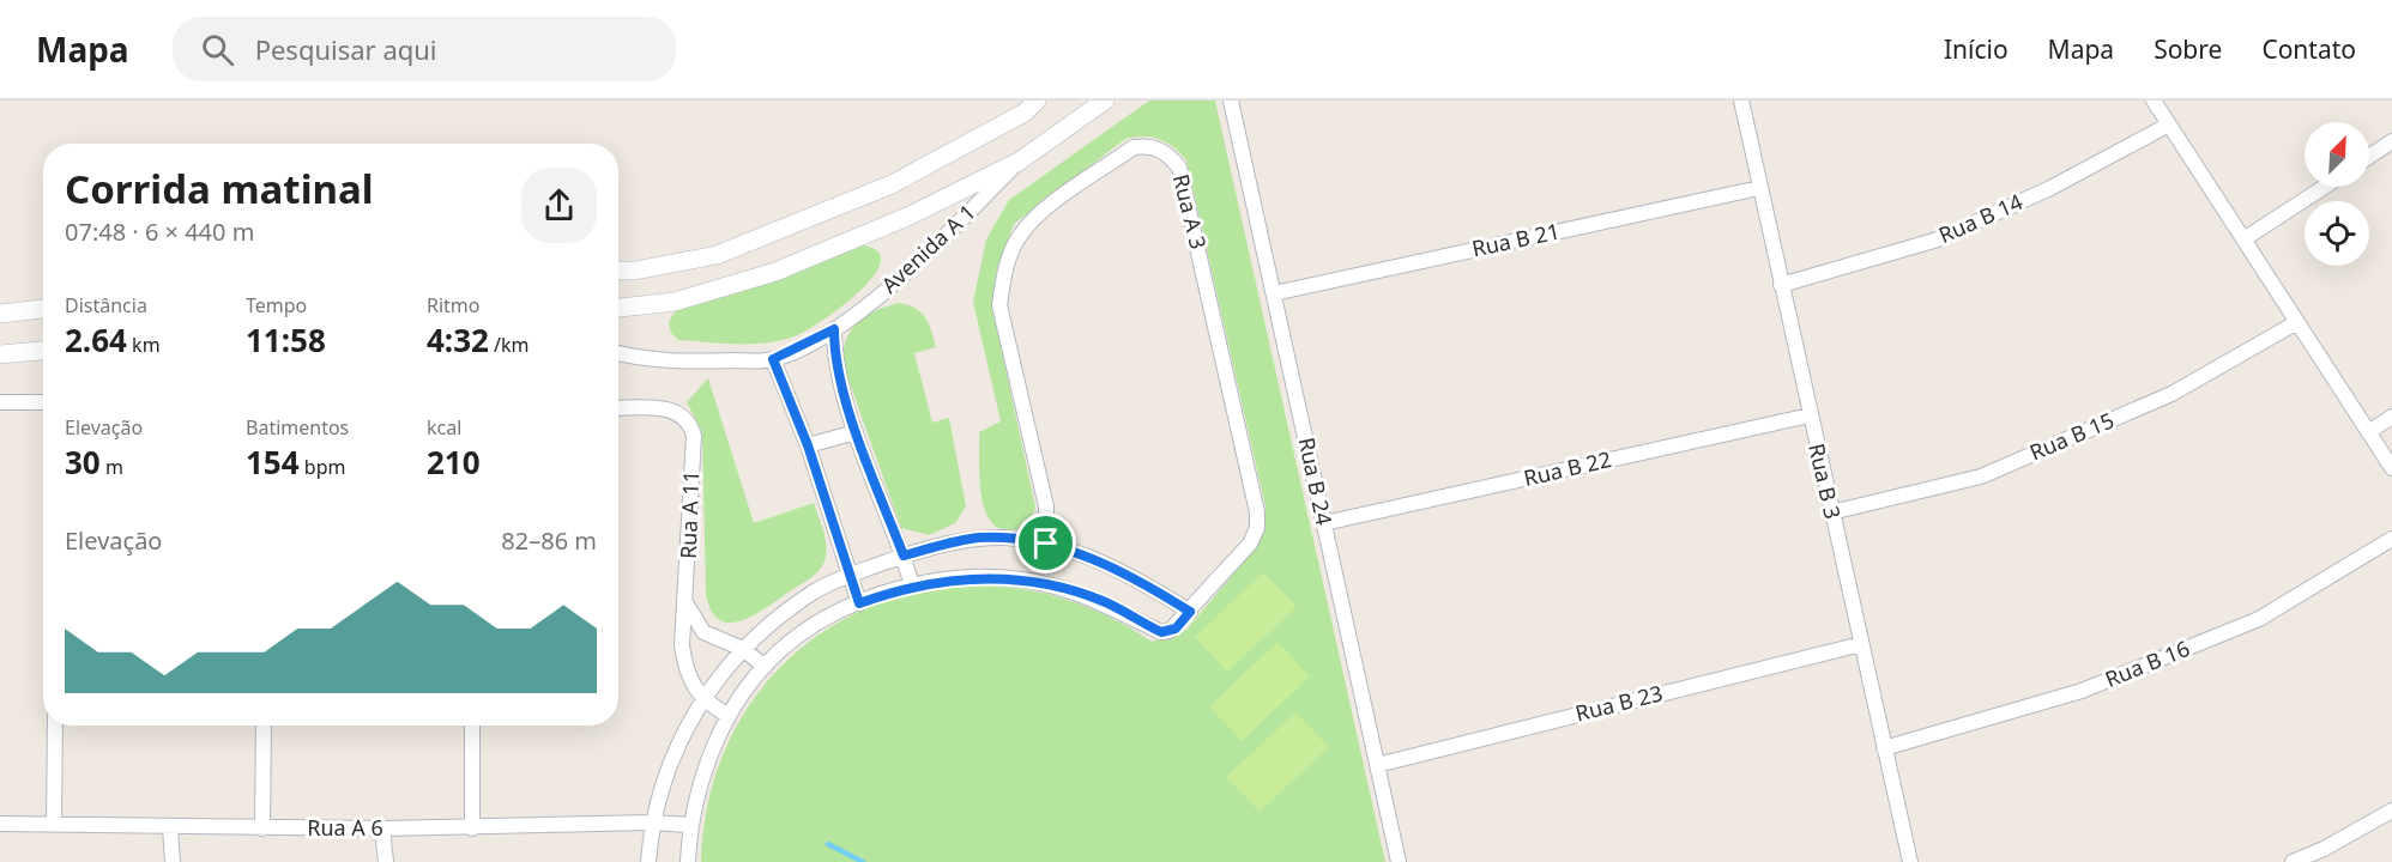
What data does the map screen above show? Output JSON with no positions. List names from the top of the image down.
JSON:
{
  "streets": {
    "street": [
      "Rua A 3",
      "Rua B 14",
      "Rua B 21",
      "Avenida A 1",
      "Rua B 15",
      "Rua B 22",
      "Rua B 24",
      "Rua B 3",
      "Rua A 11",
      "Rua B 16",
      "Rua B 23",
      "Rua A 6"
    ]
  },
  "crossings": [
    ["Rua B 14", "Rua B 3"],
    ["Rua B 21", "Rua B 24"],
    ["Rua B 21", "Rua B 3"],
    ["Rua B 15", "Rua B 3"],
    ["Rua B 22", "Rua B 24"],
    ["Rua B 22", "Rua B 3"],
    ["Rua B 24", "Rua B 23"],
    ["Rua B 3", "Rua B 16"],
    ["Rua B 3", "Rua B 23"]
  ],
  "north": "top right",
  "page": {
    "header": "Mapa",
    "search": "Pesquisar aqui",
    "nav": [
      "Início",
      "Mapa",
      "Sobre",
      "Contato"
    ],
    "heading": ["Corrida matinal", "07:48 · 6 × 440 m"],
    "stats": [
      ["Distância", "2.64 km"],
      ["Tempo", "11:58"],
      ["Ritmo", "4:32 /km"],
      ["Elevação", "30 m"],
      ["Batimentos", "154 bpm"],
      ["kcal", "210"]
    ],
    "chart": ["Elevação", "82–86 m"]
  }
}
